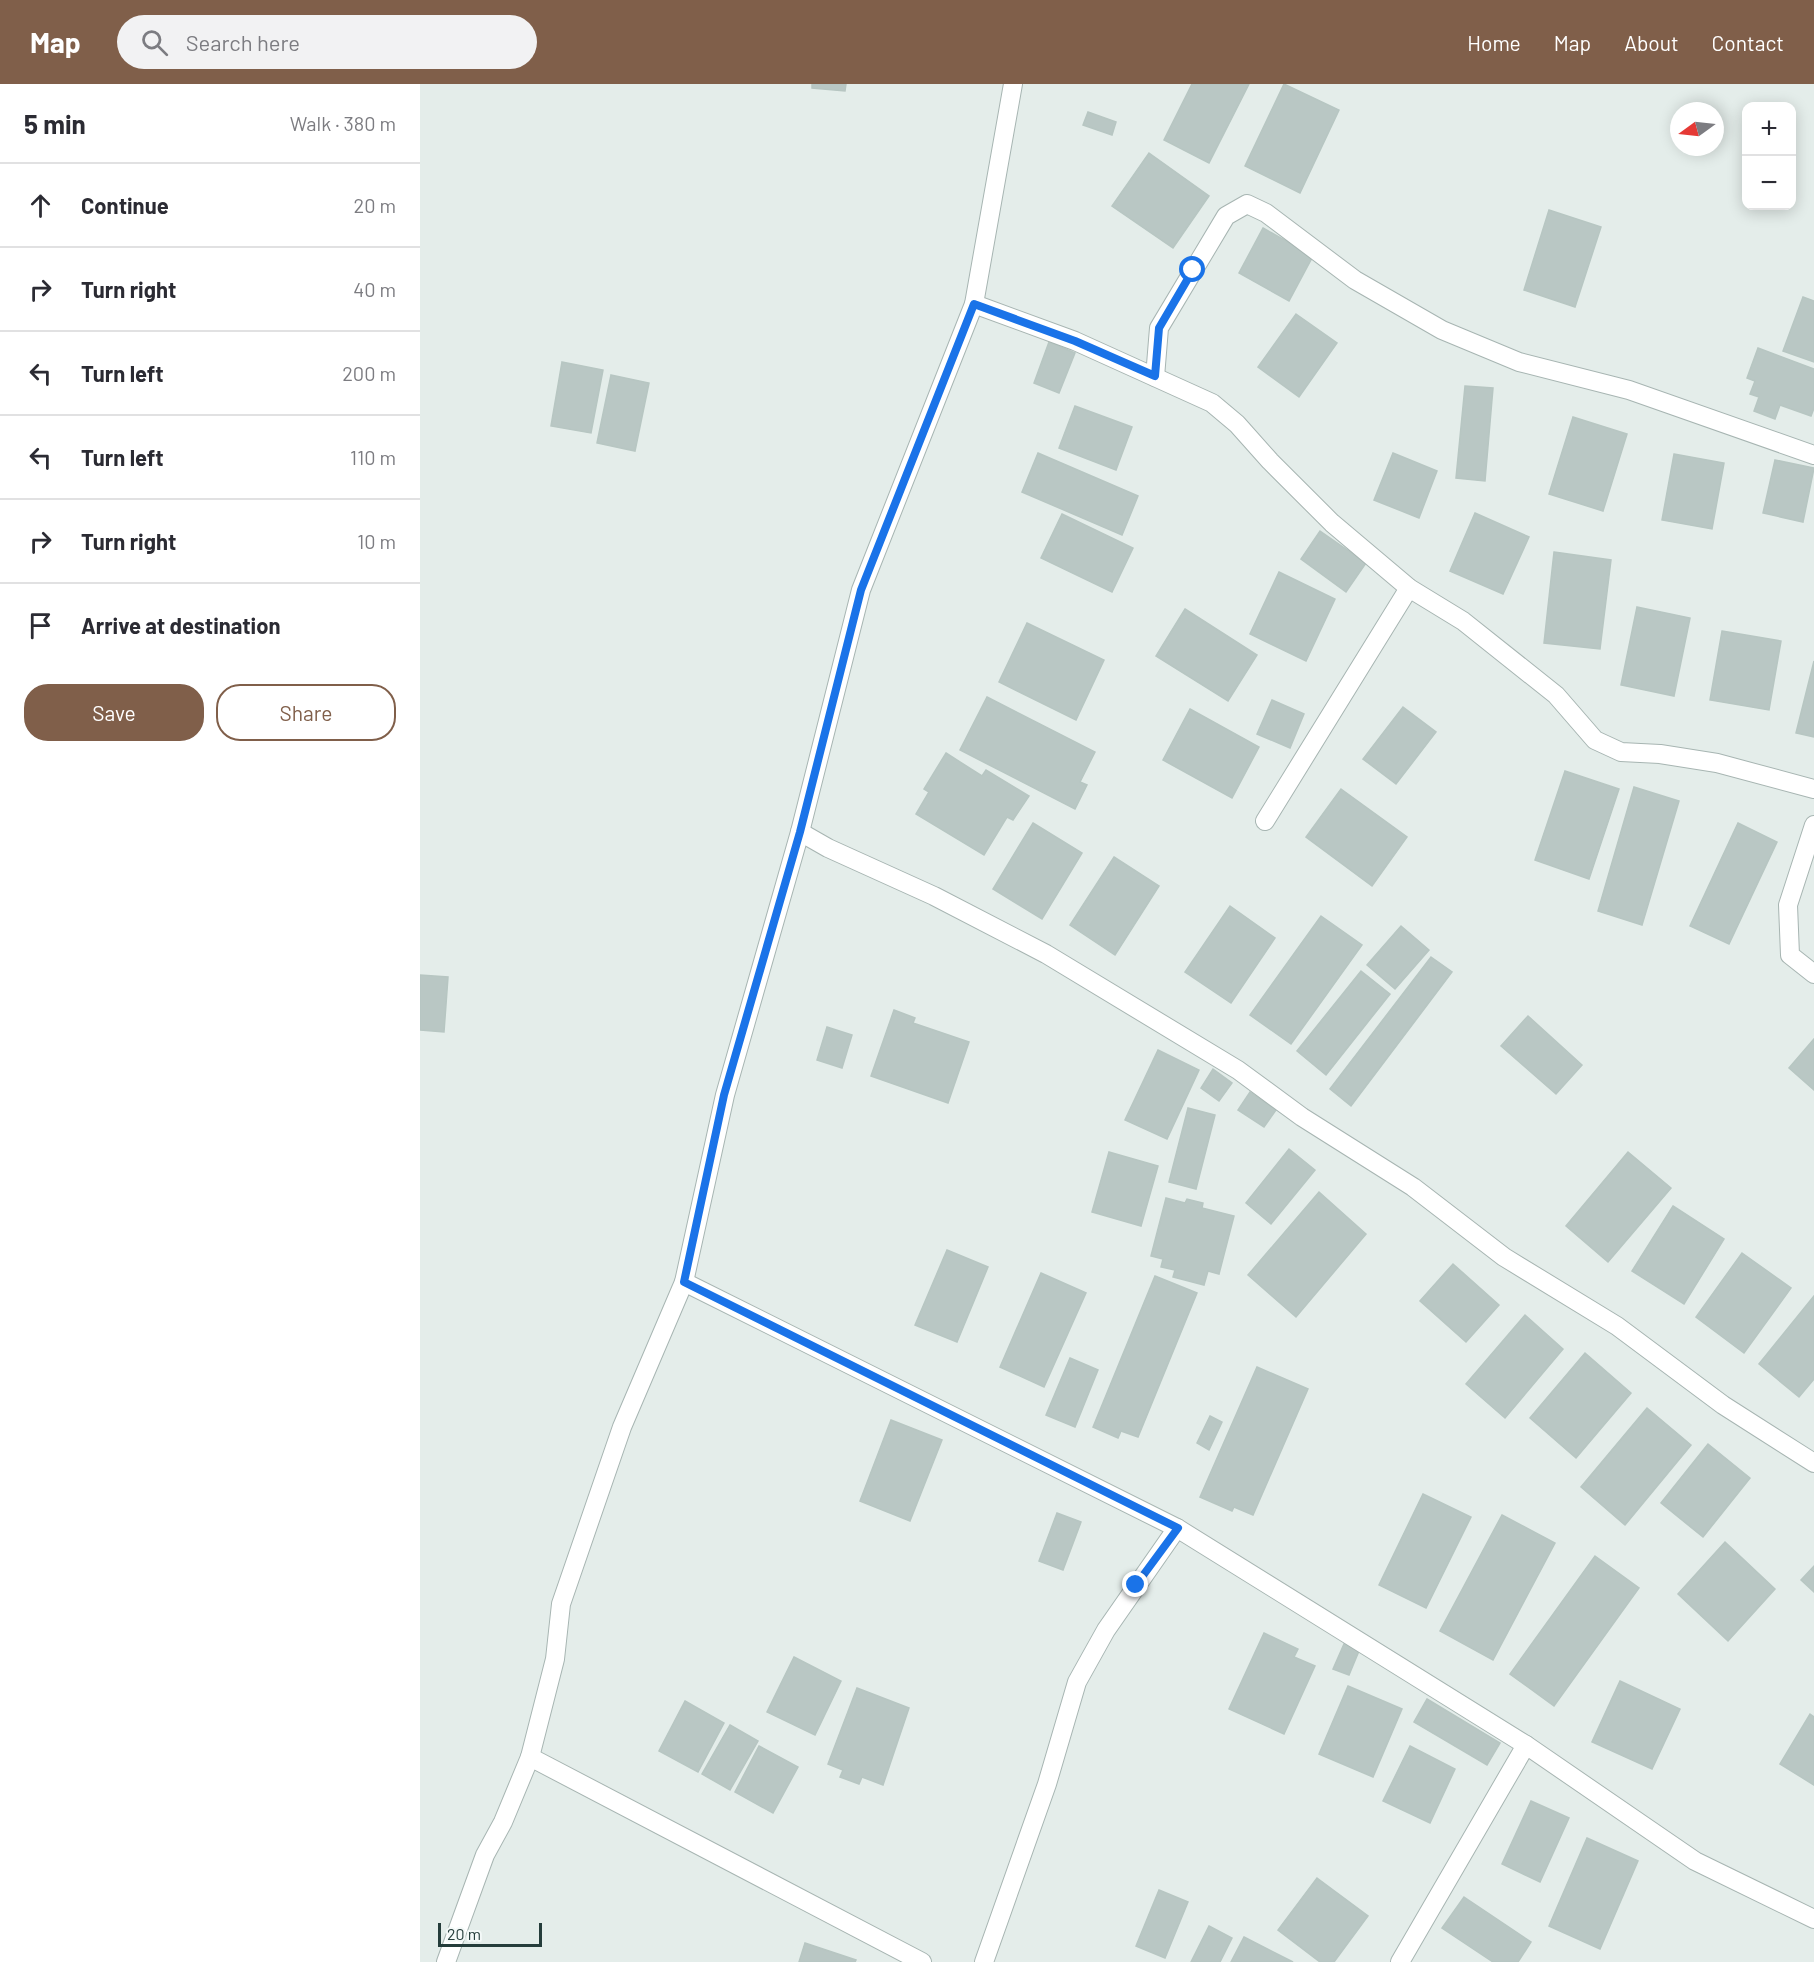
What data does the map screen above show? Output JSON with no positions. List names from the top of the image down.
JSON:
{
  "scale_bar": "20 m",
  "north": "left",
  "page": {
    "header": "Map",
    "search": "Search here",
    "nav": [
      "Home",
      "Map",
      "About",
      "Contact"
    ],
    "heading": ["5 min", "Walk · 380 m"],
    "map_buttons": ["+", "−"],
    "list": [
      ["Continue", "20 m"],
      ["Turn right", "40 m"],
      ["Turn left", "200 m"],
      ["Turn left", "110 m"],
      ["Turn right", "10 m"],
      "Arrive at destination"
    ],
    "buttons": ["Save", "Share"],
    "scale": "20 m"
  }
}
